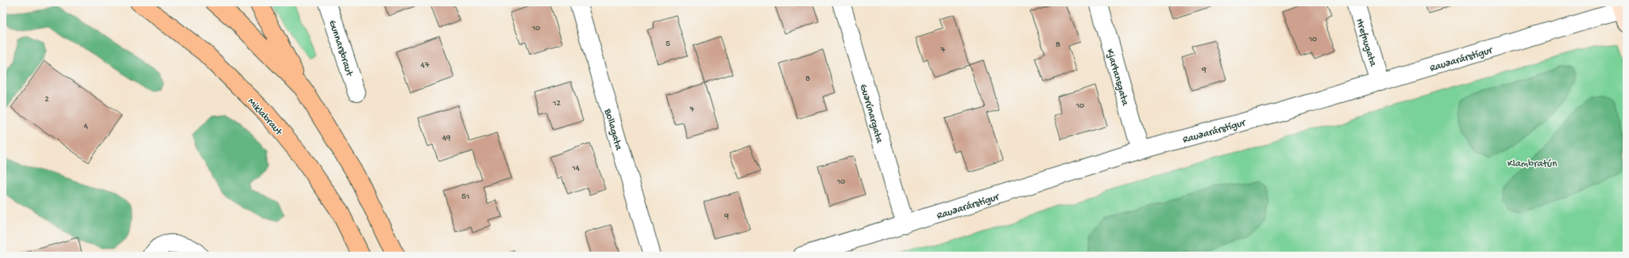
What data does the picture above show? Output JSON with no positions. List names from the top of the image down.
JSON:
{
  "streets": {
    "highway": ["Miklabraut"],
    "street": [
      "Hrefnugata",
      "Gunnarsbraut",
      "Rauðarárstígur",
      "Kjartansgata",
      "Guðrúnargata",
      "Bollagata"
    ]
  },
  "crossings": [
    ["Hrefnugata", "Rauðarárstígur"],
    ["Rauðarárstígur", "Kjartansgata"],
    ["Rauðarárstígur", "Guðrúnargata"]
  ],
  "parks": ["Klambratún"],
  "house_numbers": [
    "10",
    "10",
    "5",
    "8",
    "7",
    "47",
    "9",
    "8",
    "2",
    "12",
    "10",
    "7",
    "4",
    "49",
    "14",
    "10",
    "51",
    "9"
  ]
}
